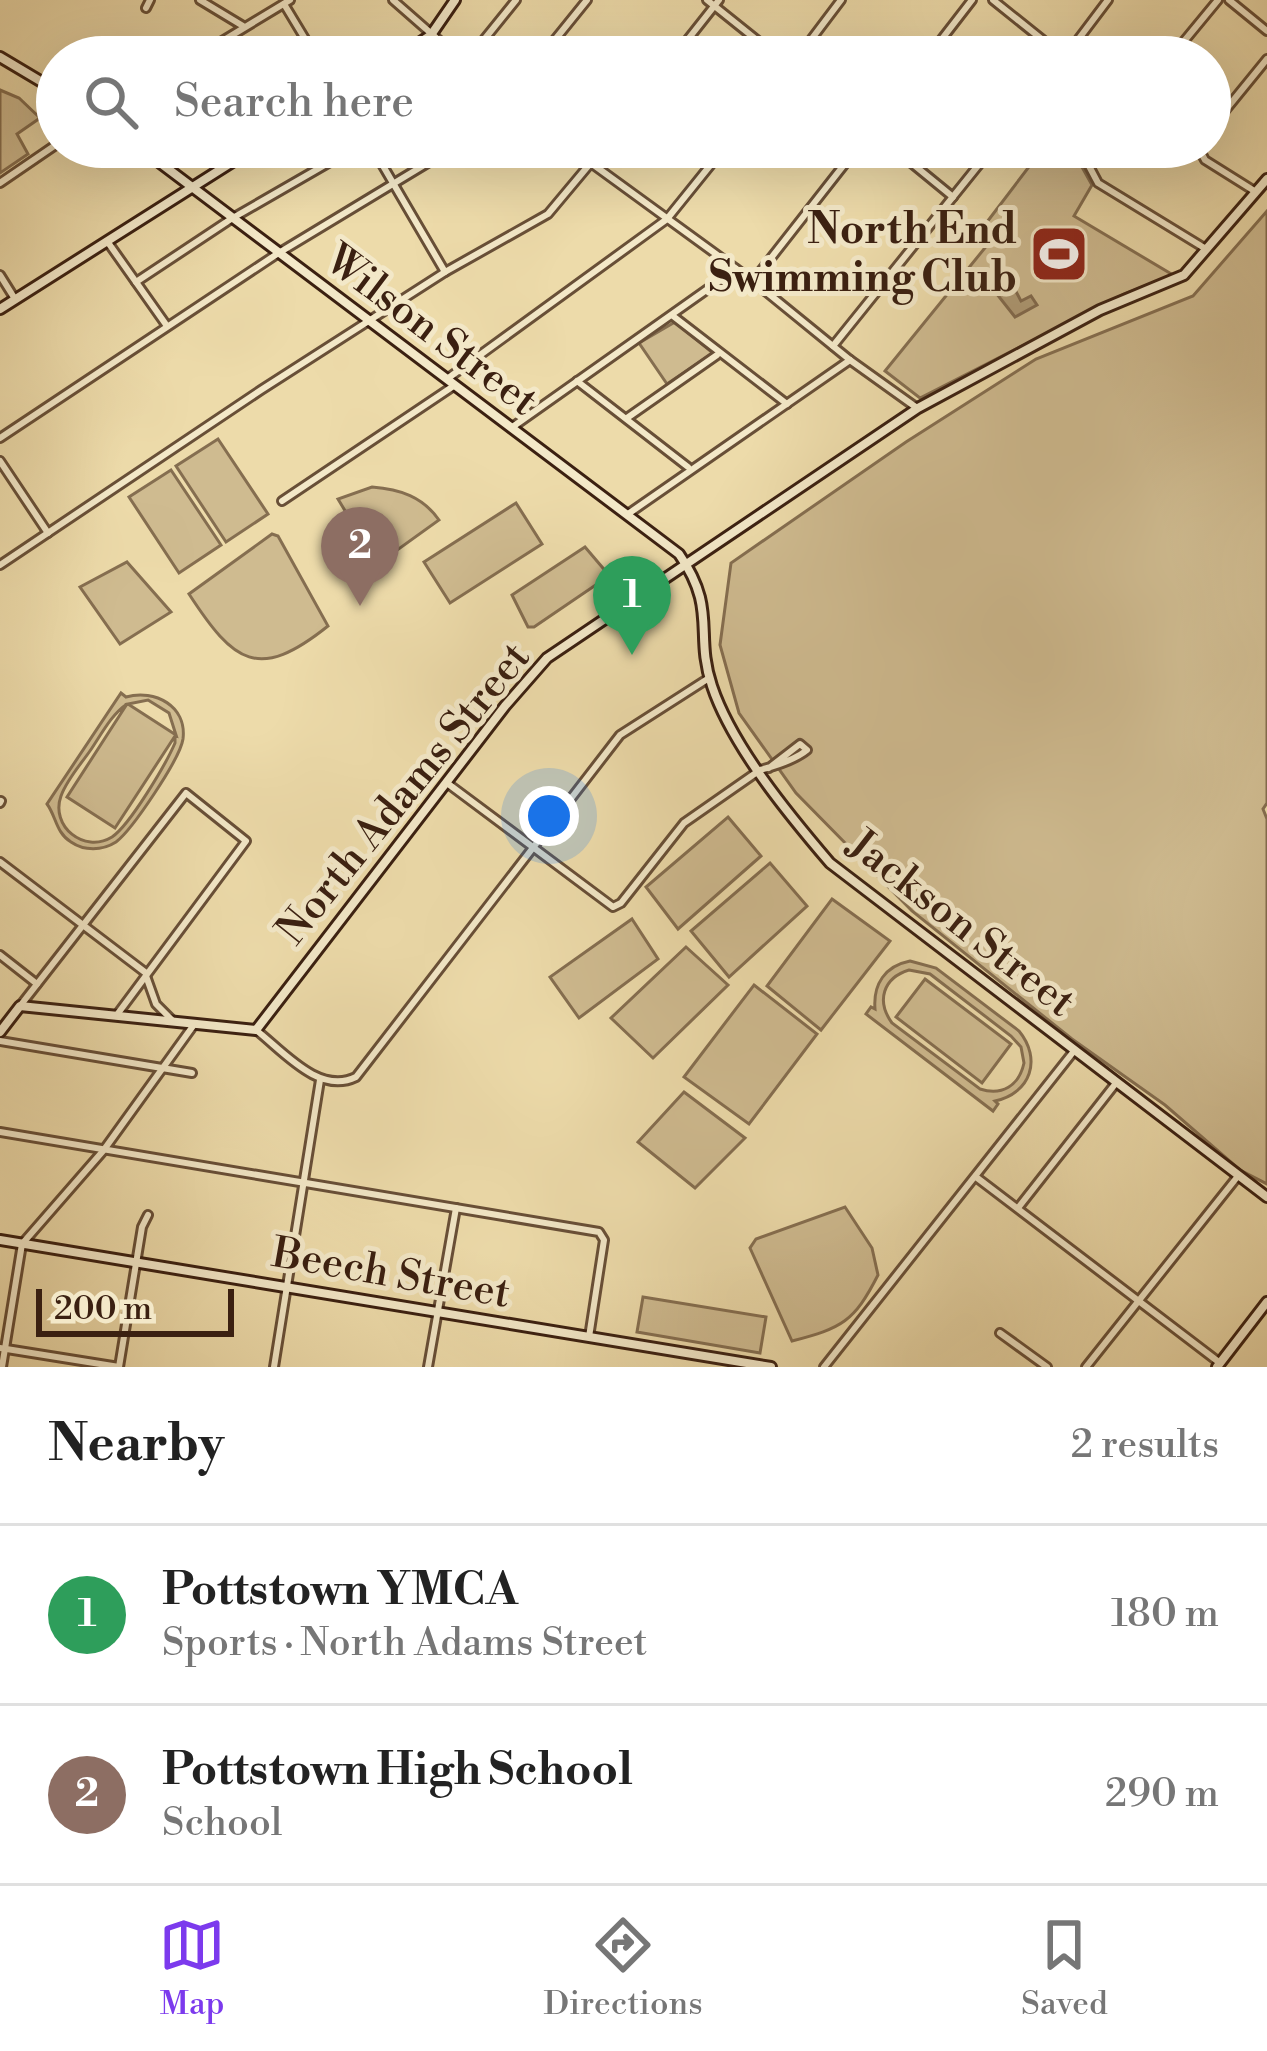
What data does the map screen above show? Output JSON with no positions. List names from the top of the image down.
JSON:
{
  "streets": {
    "street": [
      "Wilson Street",
      "North Adams Street",
      "Jackson Street",
      "Beech Street"
    ]
  },
  "crossings": [
    ["Wilson Street", "North Adams Street"],
    ["Wilson Street", "Jackson Street"],
    ["North Adams Street", "Jackson Street"]
  ],
  "places": {
    "sports": ["North End Swimming Club"]
  },
  "scale_bar": "200 m",
  "page": {
    "search": "Search here",
    "pins": ["2", "1"],
    "scale": "200 m",
    "heading": ["Nearby", "2 results"],
    "list": [
      {
        "mark": "1",
        "name": "Pottstown YMCA",
        "note": "Sports · North Adams Street",
        "value": "180 m"
      },
      {
        "mark": "2",
        "name": "Pottstown High School",
        "note": "School",
        "value": "290 m"
      }
    ],
    "nav": ["Map", "Directions", "Saved"]
  }
}
